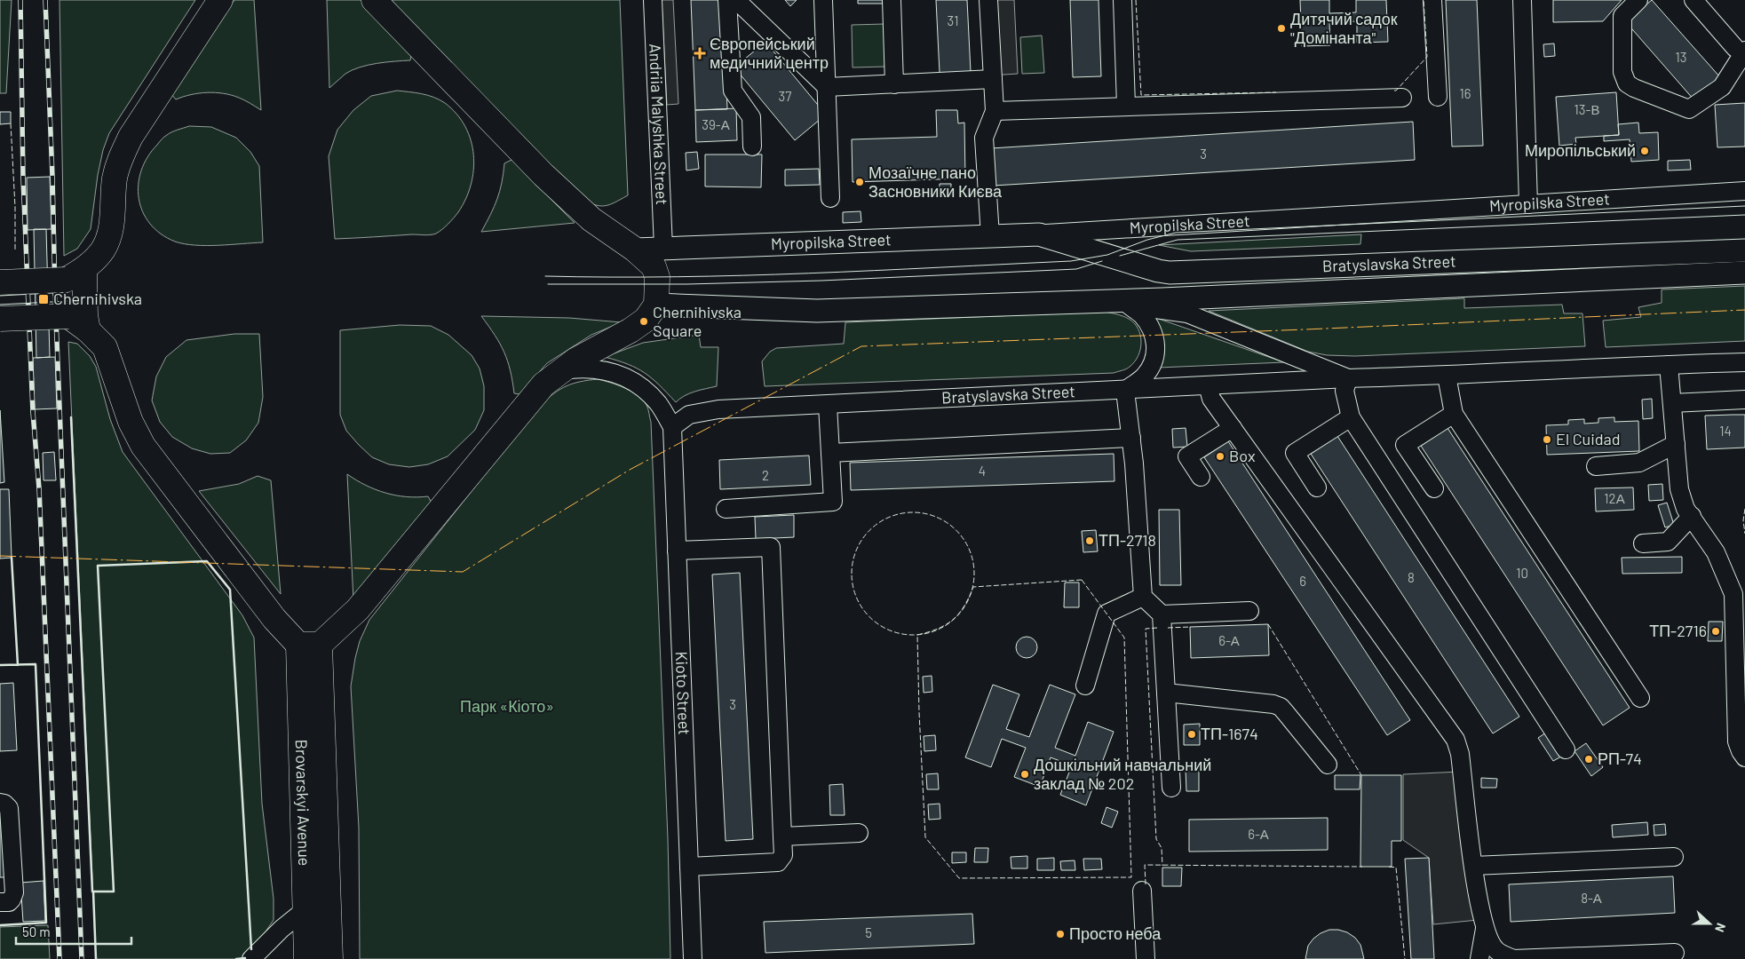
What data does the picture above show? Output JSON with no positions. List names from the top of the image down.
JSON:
{
  "streets": {
    "highway": ["Brovarskyi Avenue"],
    "main road": ["Myropilska Street", "Bratyslavska Street"],
    "street": ["Andriia Malyshka Street", "Kioto Street"]
  },
  "crossings": [
    ["Andriia Malyshka Street", "Myropilska Street"],
    ["Myropilska Street", "Bratyslavska Street"],
    ["Bratyslavska Street", "Kioto Street"]
  ],
  "parks": ["Парк «Кіото»"],
  "places": {
    "other": [
      "Дитячий садок \"Домінанта\"",
      "Миропільський",
      "Мозаїчне пано Засновники Києва",
      "Chernihivska Square",
      "El Cuidad",
      "Box",
      "ТП-2718",
      "ТП-2716",
      "ТП-1674",
      "РП-74",
      "Дошкільний навчальний заклад № 202",
      "Просто неба"
    ],
    "health": ["Європейський медичний центр"],
    "transit": ["Chernihivska"]
  },
  "house_numbers": [
    "31",
    "13",
    "16",
    "37",
    "13-В",
    "39-А",
    "3",
    "14",
    "4",
    "2",
    "12А",
    "10",
    "8",
    "6",
    "6-А",
    "3",
    "6-А",
    "8-А",
    "5"
  ],
  "scale_bar": "50 m",
  "north": "right"
}
